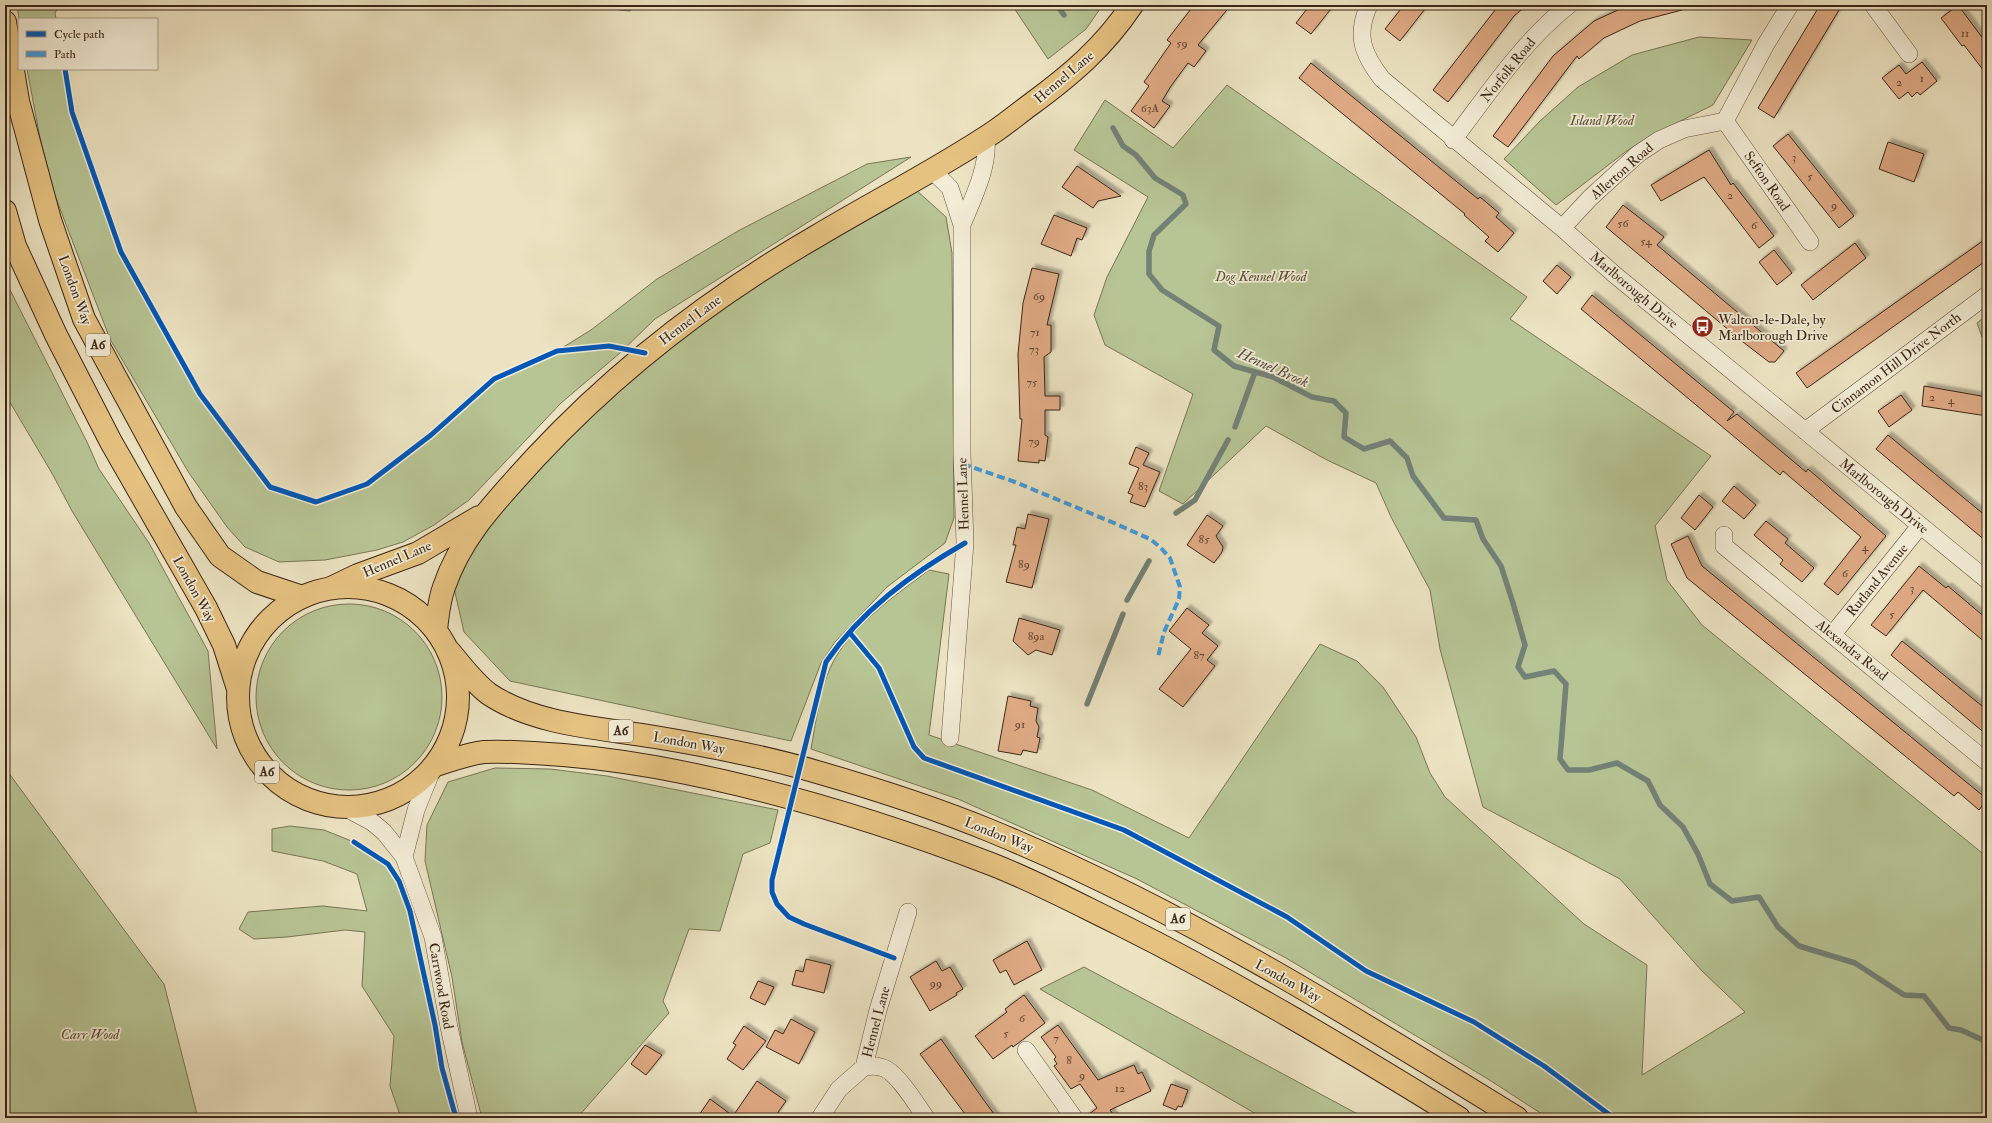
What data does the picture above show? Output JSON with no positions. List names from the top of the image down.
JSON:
{
  "streets": {
    "main road": ["Hennel Lane", "London Way", "A6"],
    "street": [
      "Norfolk Road",
      "Allerton Road",
      "Sefton Road",
      "Marlborough Drive",
      "Cinnamon Hill Drive North",
      "Rutland Avenue",
      "Alexandra Road",
      "Carrwood Road"
    ]
  },
  "crossings": [
    ["Norfolk Road", "Marlborough Drive"],
    ["Hennel Lane", "A6"],
    ["Allerton Road", "Sefton Road"],
    ["Allerton Road", "Marlborough Drive"],
    ["London Way", "A6"],
    ["Marlborough Drive", "Cinnamon Hill Drive North"],
    ["Marlborough Drive", "Rutland Avenue"],
    ["A6", "Carrwood Road"],
    ["Rutland Avenue", "Alexandra Road"]
  ],
  "water": ["Hennel Brook"],
  "parks": ["Island Wood", "Dog Kennel Wood", "Carr Wood"],
  "places": {
    "bus stop": ["Walton-le-Dale, by Marlborough Drive"]
  },
  "house_numbers": [
    "11",
    "59",
    "1",
    "2",
    "63A",
    "3",
    "5",
    "2",
    "9",
    "56",
    "6",
    "54",
    "69",
    "71",
    "73",
    "75",
    "2",
    "4",
    "79",
    "83",
    "85",
    "4",
    "89",
    "6",
    "3",
    "5",
    "89a",
    "87",
    "91",
    "99",
    "6",
    "5",
    "7",
    "8",
    "9",
    "12"
  ],
  "legend": ["Cycle path", "Path"]
}
